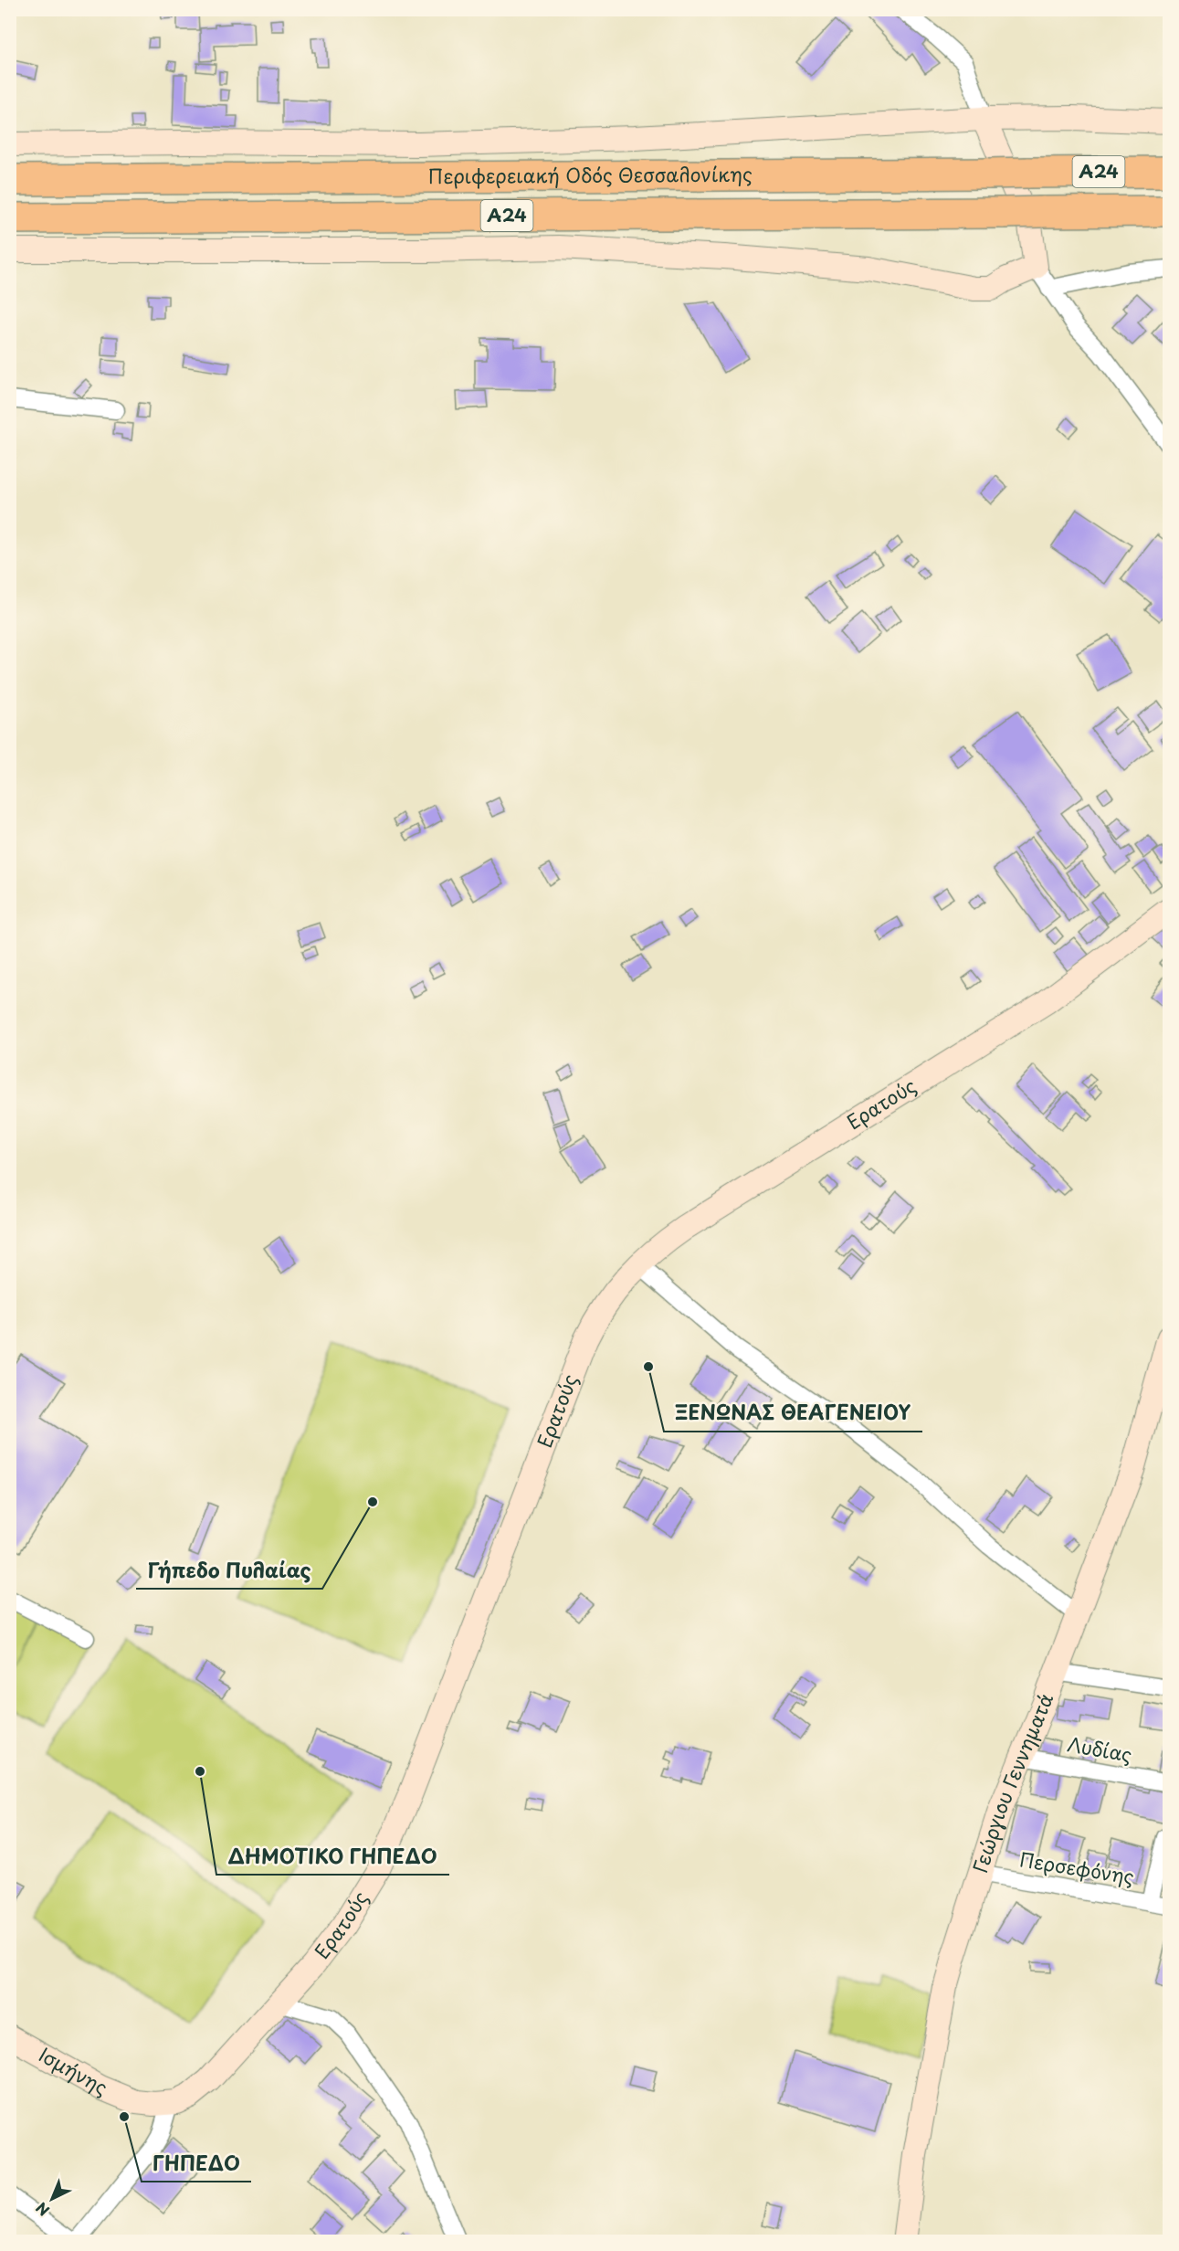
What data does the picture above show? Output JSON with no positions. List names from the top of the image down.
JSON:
{
  "streets": {
    "highway": ["Α24", "Περιφερειακή Οδός Θεσσαλονίκης"],
    "street": [
      "Ερατούς",
      "Λυδίας",
      "Γεώργιου Γεννηματά",
      "Περσεφόνης",
      "Ισμήνης"
    ]
  },
  "crossings": [
    ["Ερατούς", "Ισμήνης"],
    ["Λυδίας", "Γεώργιου Γεννηματά"],
    ["Γεώργιου Γεννηματά", "Περσεφόνης"]
  ],
  "places": [
    "ΞΕΝΩΝΑΣ ΘΕΑΓΕΝΕΙΟΥ",
    "Γήπεδο Πυλαίας",
    "ΔΗΜΟΤΙΚΟ ΓΗΠΕΔΟ",
    "ΓΗΠΕΔΟ"
  ],
  "north": "bottom left"
}
